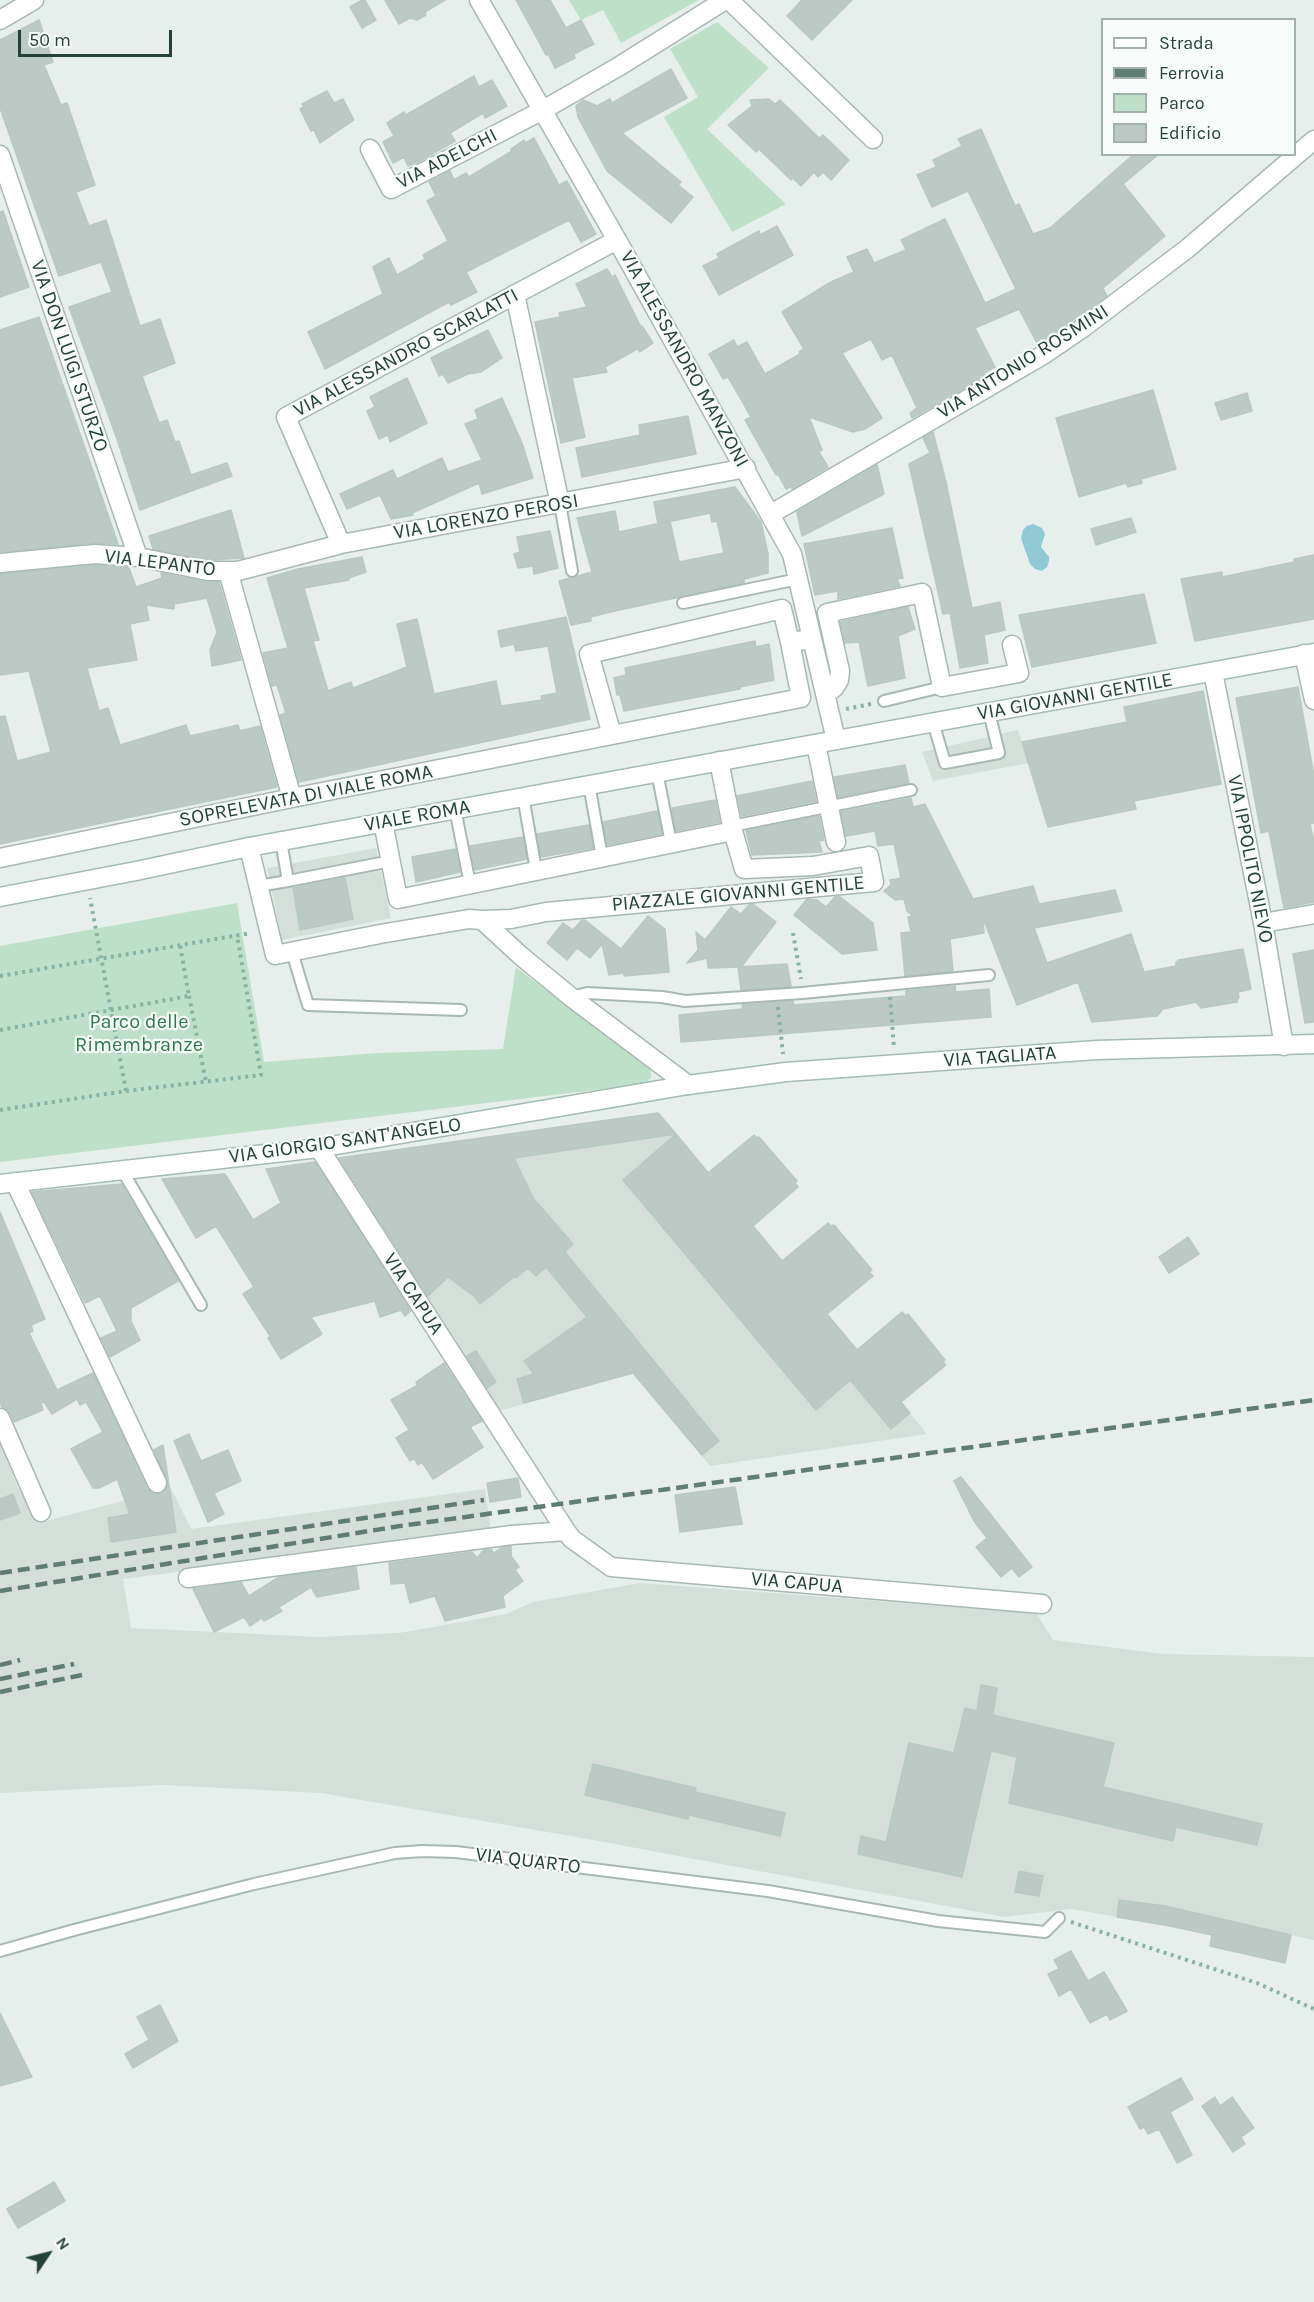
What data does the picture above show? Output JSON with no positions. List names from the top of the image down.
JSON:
{
  "streets": {
    "street": [
      "VIA ADELCHI",
      "VIA ALESSANDRO SCARLATTI",
      "VIA DON LUIGI STURZO",
      "VIA ALESSANDRO MANZONI",
      "VIA ANTONIO ROSMINI",
      "VIA LORENZO PEROSI",
      "VIA LEPANTO",
      "VIA GIOVANNI GENTILE",
      "SOPRELEVATA DI VIALE ROMA",
      "VIALE ROMA",
      "VIA IPPOLITO NIEVO",
      "PIAZZALE GIOVANNI GENTILE",
      "VIA TAGLIATA",
      "VIA GIORGIO SANT'ANGELO",
      "VIA CAPUA"
    ],
    "lane": ["VIA QUARTO"]
  },
  "crossings": [
    ["VIA ADELCHI", "VIA ALESSANDRO MANZONI"],
    ["VIA ALESSANDRO SCARLATTI", "VIA ALESSANDRO MANZONI"],
    ["VIA ALESSANDRO SCARLATTI", "VIA LORENZO PEROSI"],
    ["VIA DON LUIGI STURZO", "VIA LEPANTO"],
    ["VIA ALESSANDRO MANZONI", "VIA ANTONIO ROSMINI"],
    ["VIA ALESSANDRO MANZONI", "VIA LORENZO PEROSI"],
    ["VIA ALESSANDRO MANZONI", "VIA GIOVANNI GENTILE"],
    ["VIA ALESSANDRO MANZONI", "VIALE ROMA"],
    ["VIA LORENZO PEROSI", "VIA LEPANTO"],
    ["VIA LEPANTO", "SOPRELEVATA DI VIALE ROMA"],
    ["VIA GIOVANNI GENTILE", "VIALE ROMA"],
    ["VIA GIOVANNI GENTILE", "VIA IPPOLITO NIEVO"],
    ["VIALE ROMA", "PIAZZALE GIOVANNI GENTILE"],
    ["VIA IPPOLITO NIEVO", "VIA TAGLIATA"],
    ["VIA TAGLIATA", "VIA GIORGIO SANT'ANGELO"],
    ["VIA GIORGIO SANT'ANGELO", "VIA CAPUA"]
  ],
  "parks": ["Parco delle Rimembranze"],
  "legend": [
    "Strada",
    "Ferrovia",
    "Parco",
    "Edificio"
  ],
  "scale_bar": "50 m",
  "north": "top right"
}
